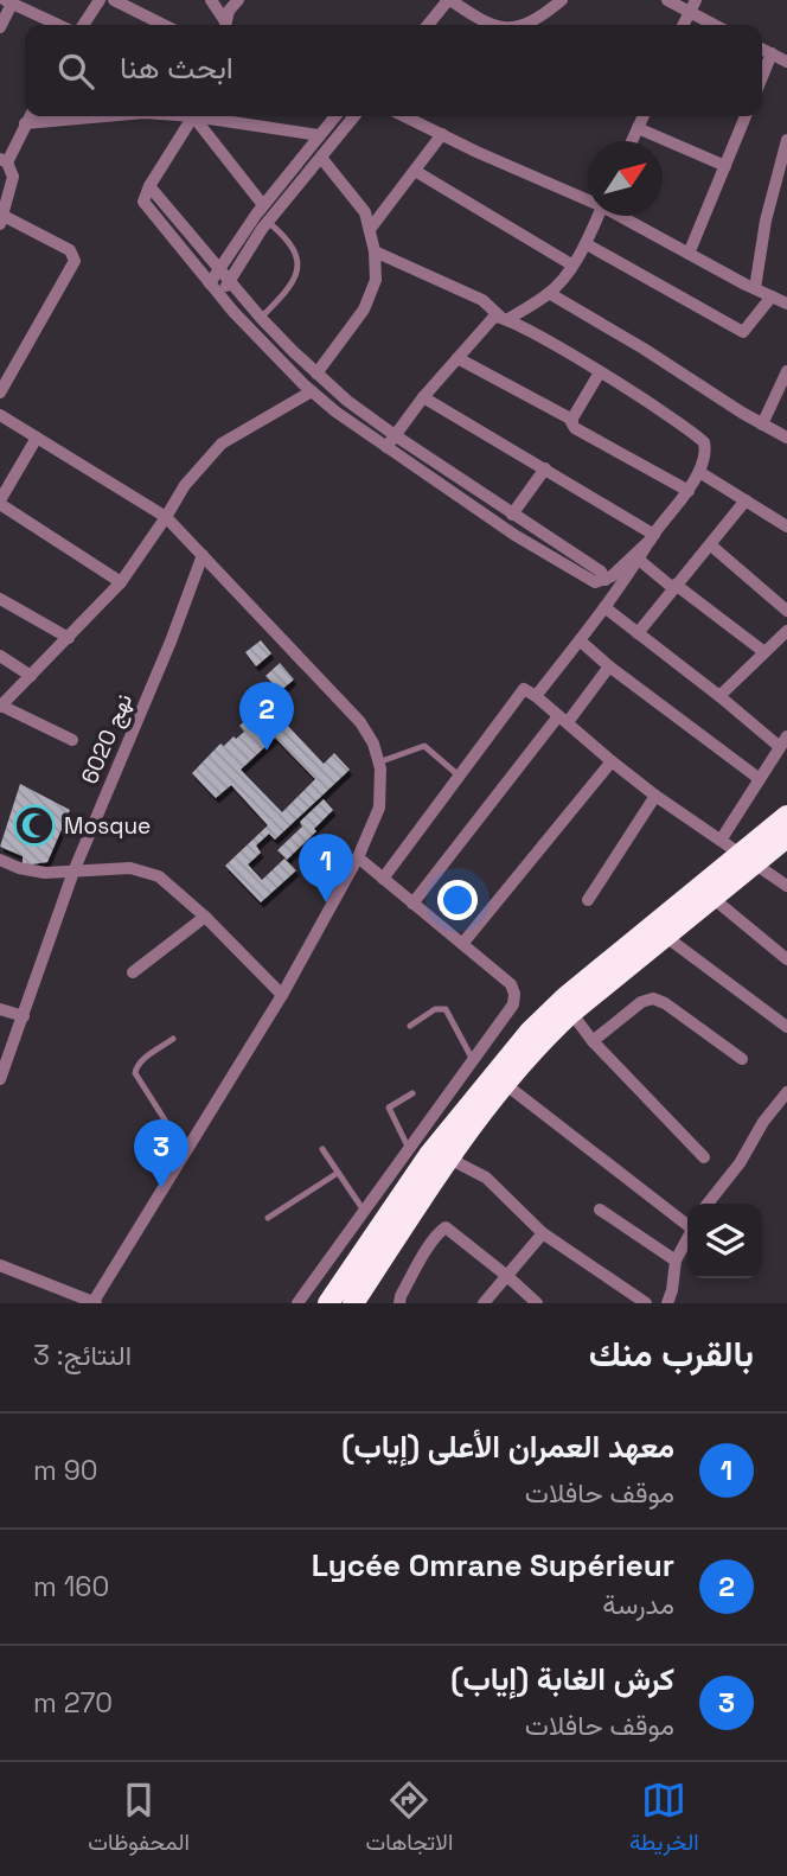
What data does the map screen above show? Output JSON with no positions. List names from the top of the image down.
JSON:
{
  "streets": {
    "street": ["نهج 6020"]
  },
  "places": {
    "mosque": ["Mosque"]
  },
  "north": "top right",
  "page": {
    "search": "ابحث هنا",
    "pins": ["2", "1", "3"],
    "heading": ["بالقرب منك", "النتائج: 3"],
    "list": [
      {
        "mark": "1",
        "name": "معهد العمران الأعلى (إياب)",
        "note": "موقف حافلات",
        "value": "90 m"
      },
      {
        "mark": "2",
        "name": "Lycée Omrane Supérieur",
        "note": "مدرسة",
        "value": "160 m"
      },
      {
        "mark": "3",
        "name": "كرش الغابة (إياب)",
        "note": "موقف حافلات",
        "value": "270 m"
      }
    ],
    "nav": ["الخريطة", "الاتجاهات", "المحفوظات"]
  }
}
